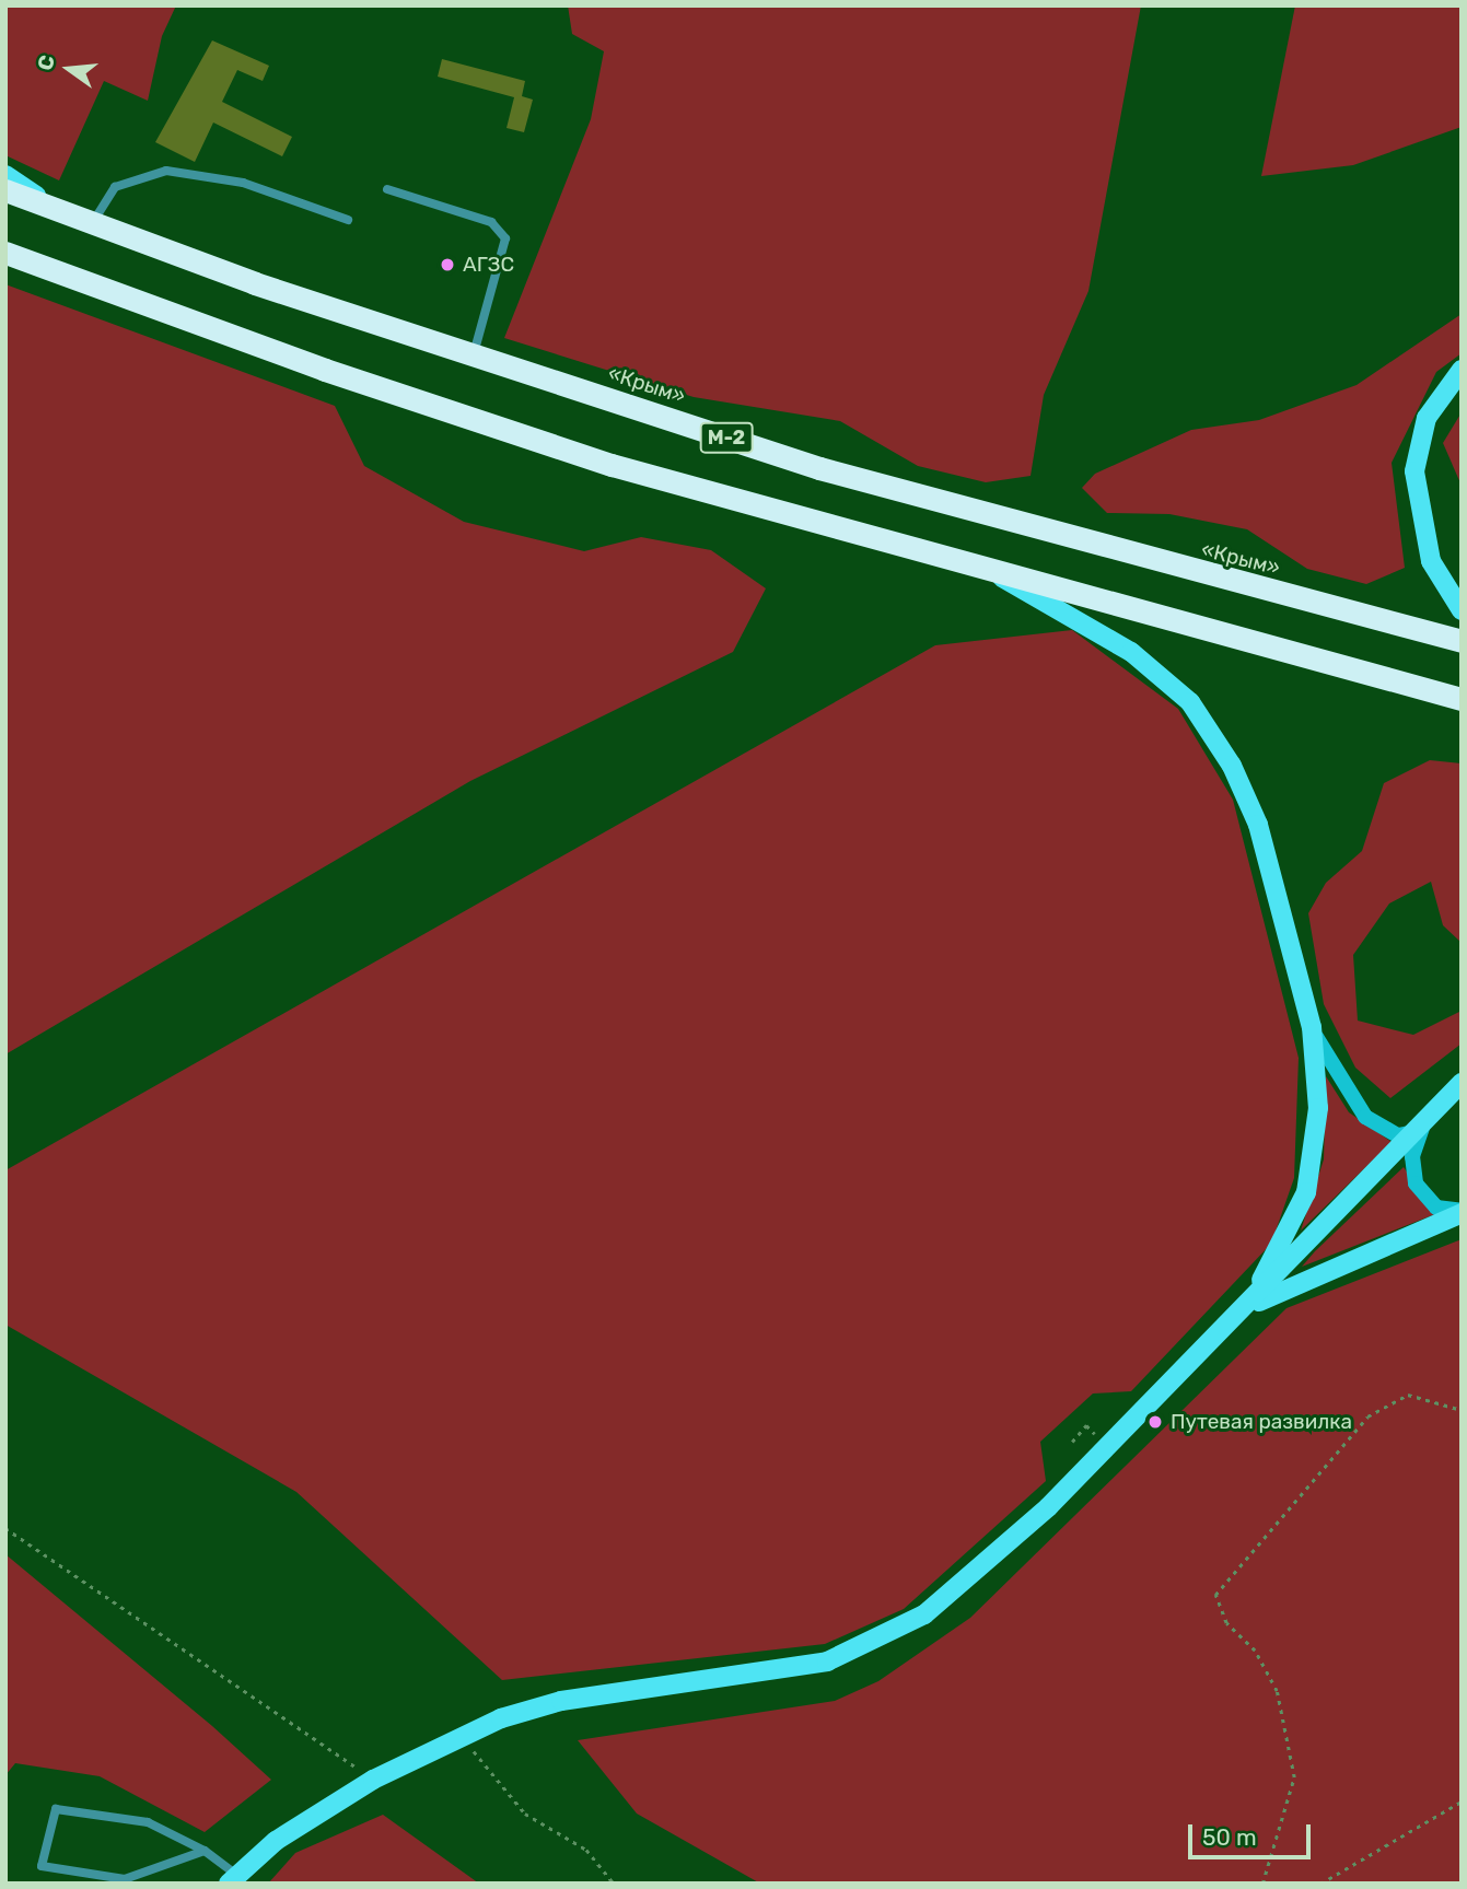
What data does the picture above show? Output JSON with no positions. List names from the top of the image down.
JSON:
{
  "streets": {
    "highway": ["«Крым»", "М-2"]
  },
  "places": ["АГЗС", "Путевая развилка"],
  "scale_bar": "50 m",
  "north": "left"
}
